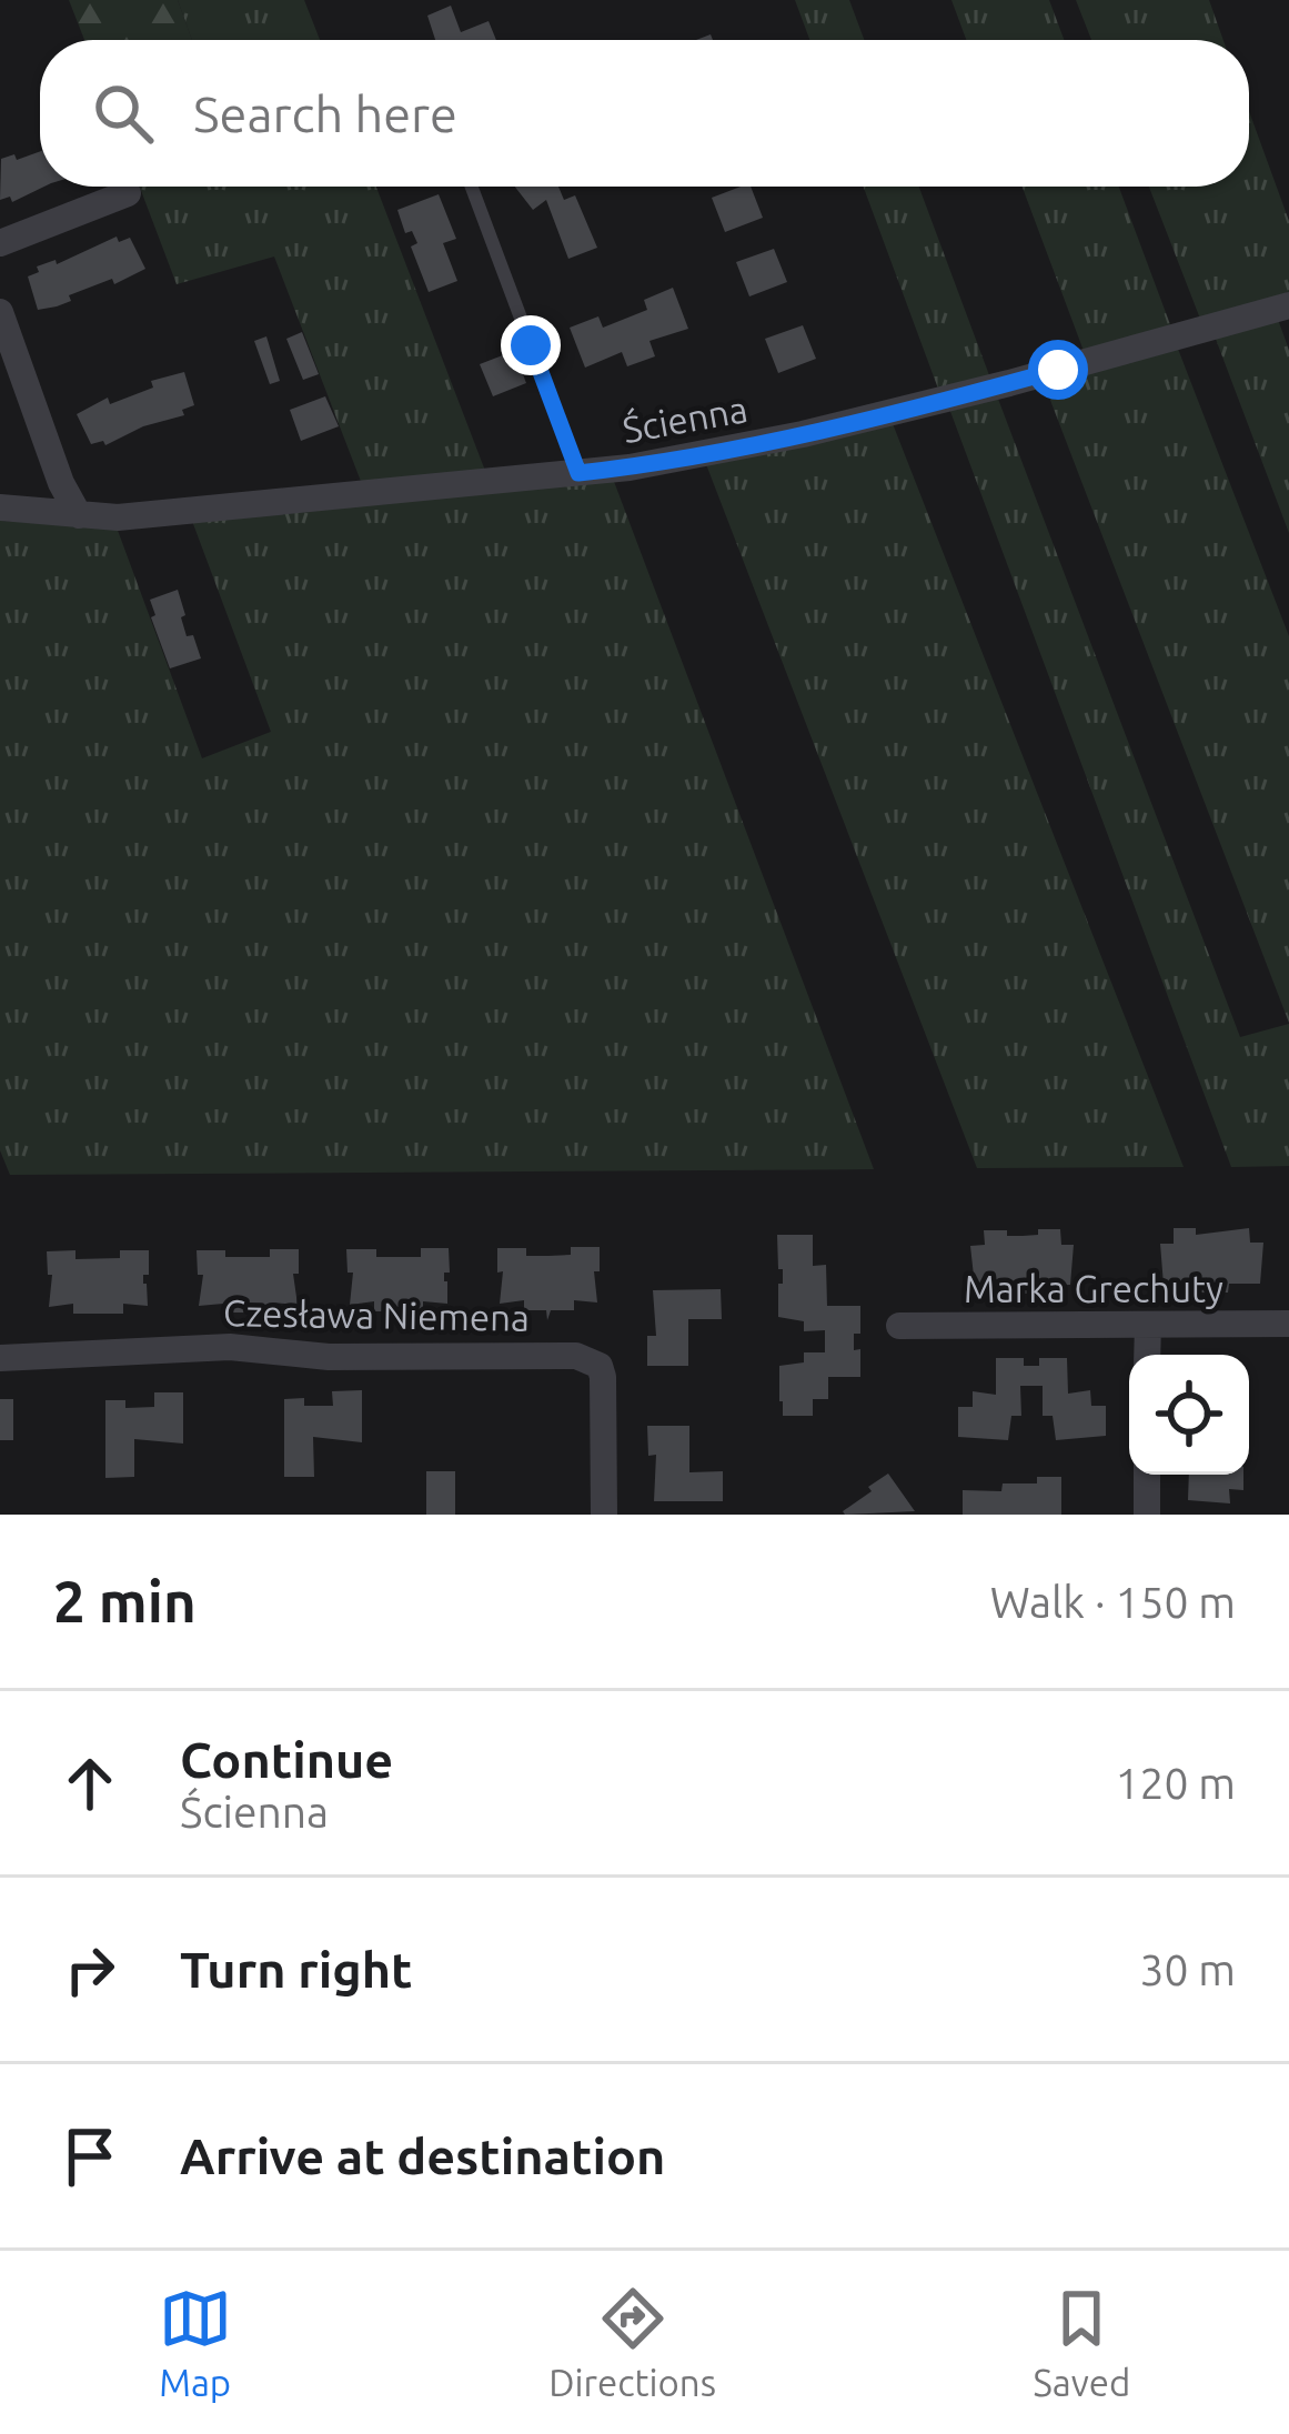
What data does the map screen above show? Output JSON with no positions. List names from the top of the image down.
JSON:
{
  "streets": {
    "street": ["Ścienna", "Marka Grechuty", "Czesława Niemena"]
  },
  "page": {
    "search": "Search here",
    "heading": ["2 min", "Walk · 150 m"],
    "list": [
      ["Continue", "Ścienna", "120 m"],
      ["Turn right", "30 m"],
      "Arrive at destination"
    ],
    "nav": ["Map", "Directions", "Saved"]
  }
}
